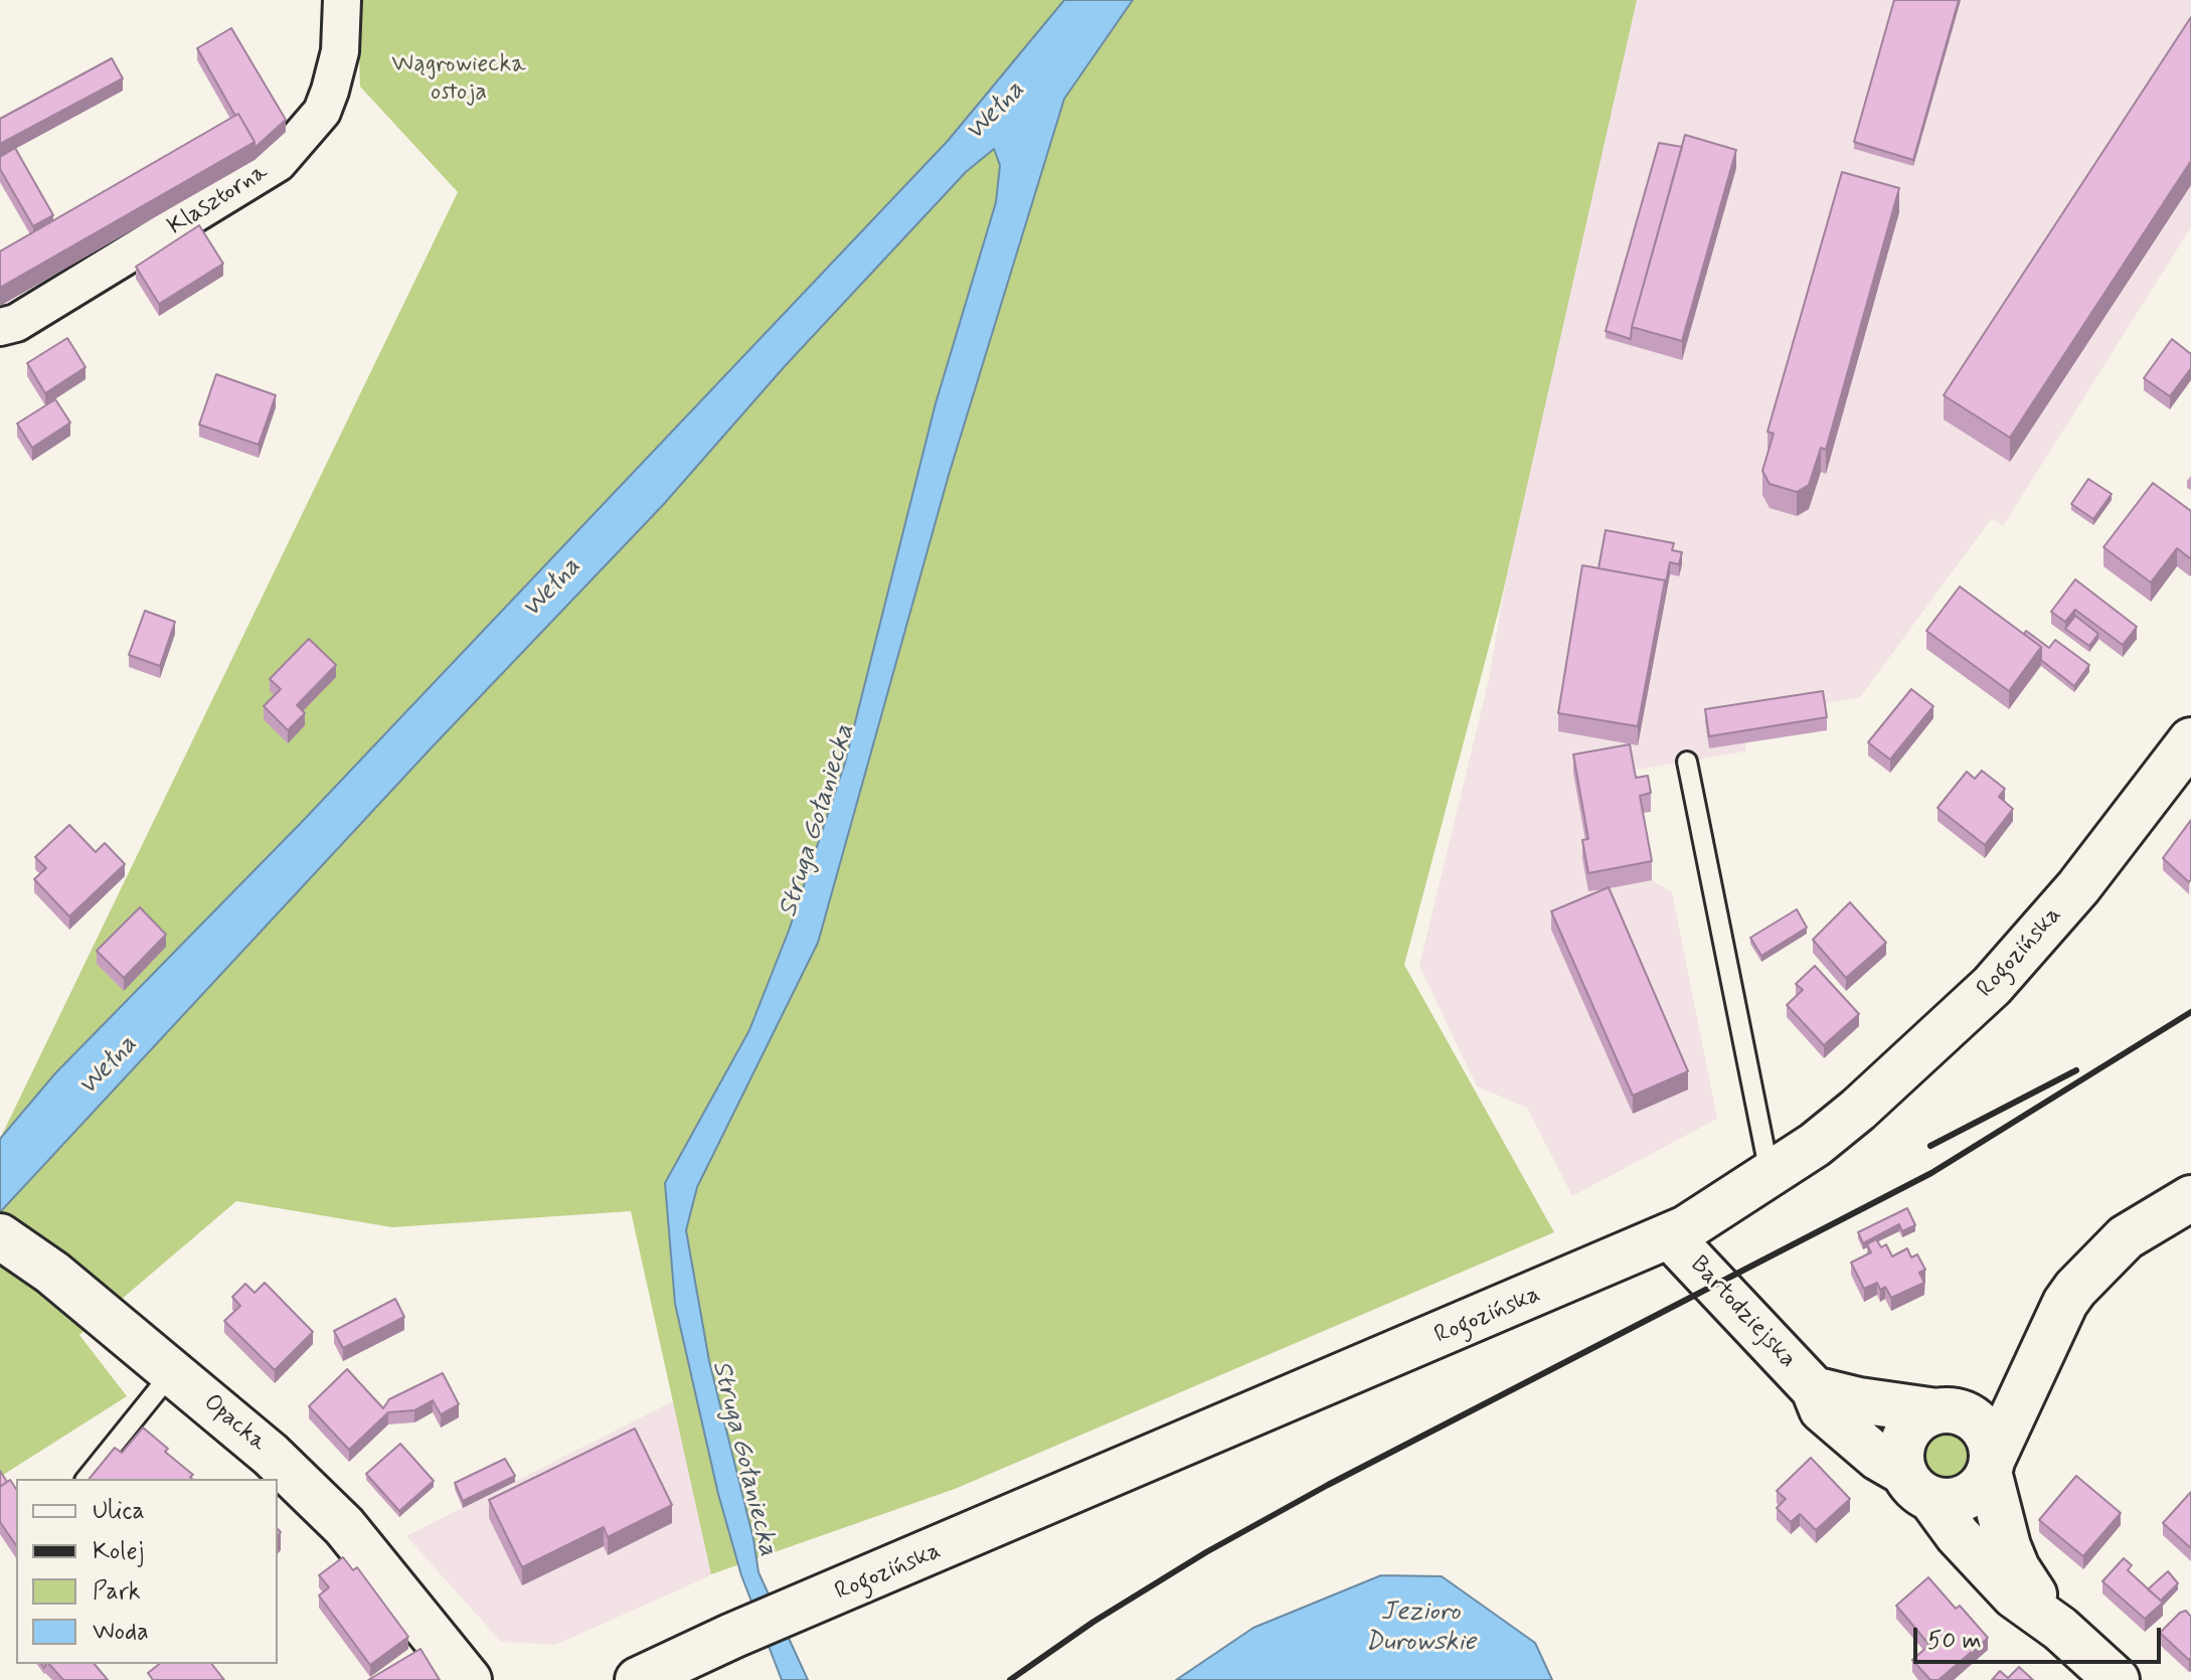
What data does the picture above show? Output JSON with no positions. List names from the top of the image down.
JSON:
{
  "streets": {
    "street": [
      "Klasztorna",
      "Rogozińska",
      "Bartodziejska",
      "Opacka"
    ]
  },
  "crossings": [
    ["Rogozińska", "Bartodziejska"]
  ],
  "water": ["Wełna", "Struga Gołaniecka", "Jezioro Durowskie"],
  "parks": ["Wągrowiecka ostoja"],
  "legend": [
    "Ulica",
    "Kolej",
    "Park",
    "Woda"
  ],
  "scale_bar": "50 m"
}
